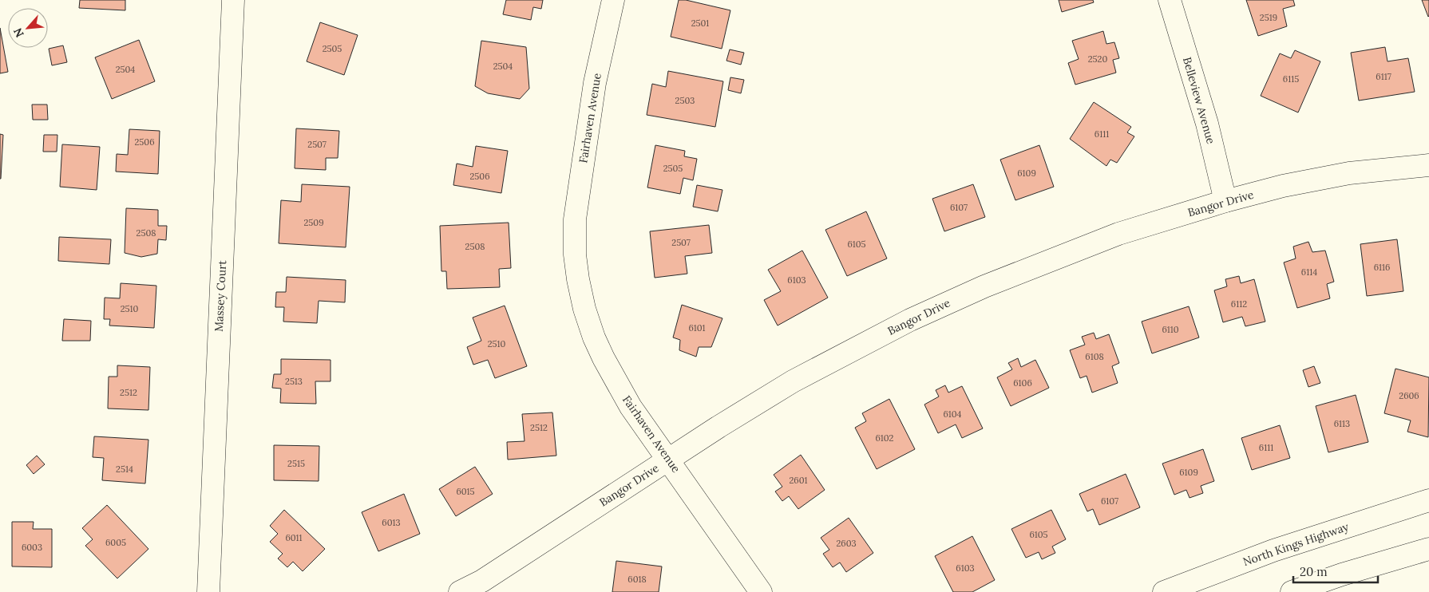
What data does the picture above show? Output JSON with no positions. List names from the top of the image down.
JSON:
{
  "streets": {
    "street": [
      "Belleview Avenue",
      "Fairhaven Avenue",
      "Bangor Drive",
      "Massey Court",
      "North Kings Highway"
    ]
  },
  "crossings": [
    ["Belleview Avenue", "Bangor Drive"],
    ["Fairhaven Avenue", "Bangor Drive"]
  ],
  "house_numbers": [
    "2519",
    "2501",
    "2505",
    "2520",
    "2504",
    "2504",
    "6117",
    "6115",
    "2503",
    "6111",
    "2506",
    "2507",
    "2505",
    "6109",
    "2506",
    "6107",
    "2509",
    "2508",
    "2507",
    "6105",
    "2508",
    "6116",
    "6114",
    "6103",
    "6112",
    "2510",
    "6101",
    "6110",
    "2510",
    "6108",
    "2513",
    "6106",
    "2512",
    "2606",
    "6104",
    "6113",
    "2512",
    "6102",
    "6111",
    "2515",
    "2514",
    "6109",
    "2601",
    "6015",
    "6107",
    "6013",
    "6105",
    "6011",
    "6005",
    "2603",
    "6003",
    "6103",
    "6018"
  ],
  "scale_bar": "20 m",
  "north": "bottom left"
}
